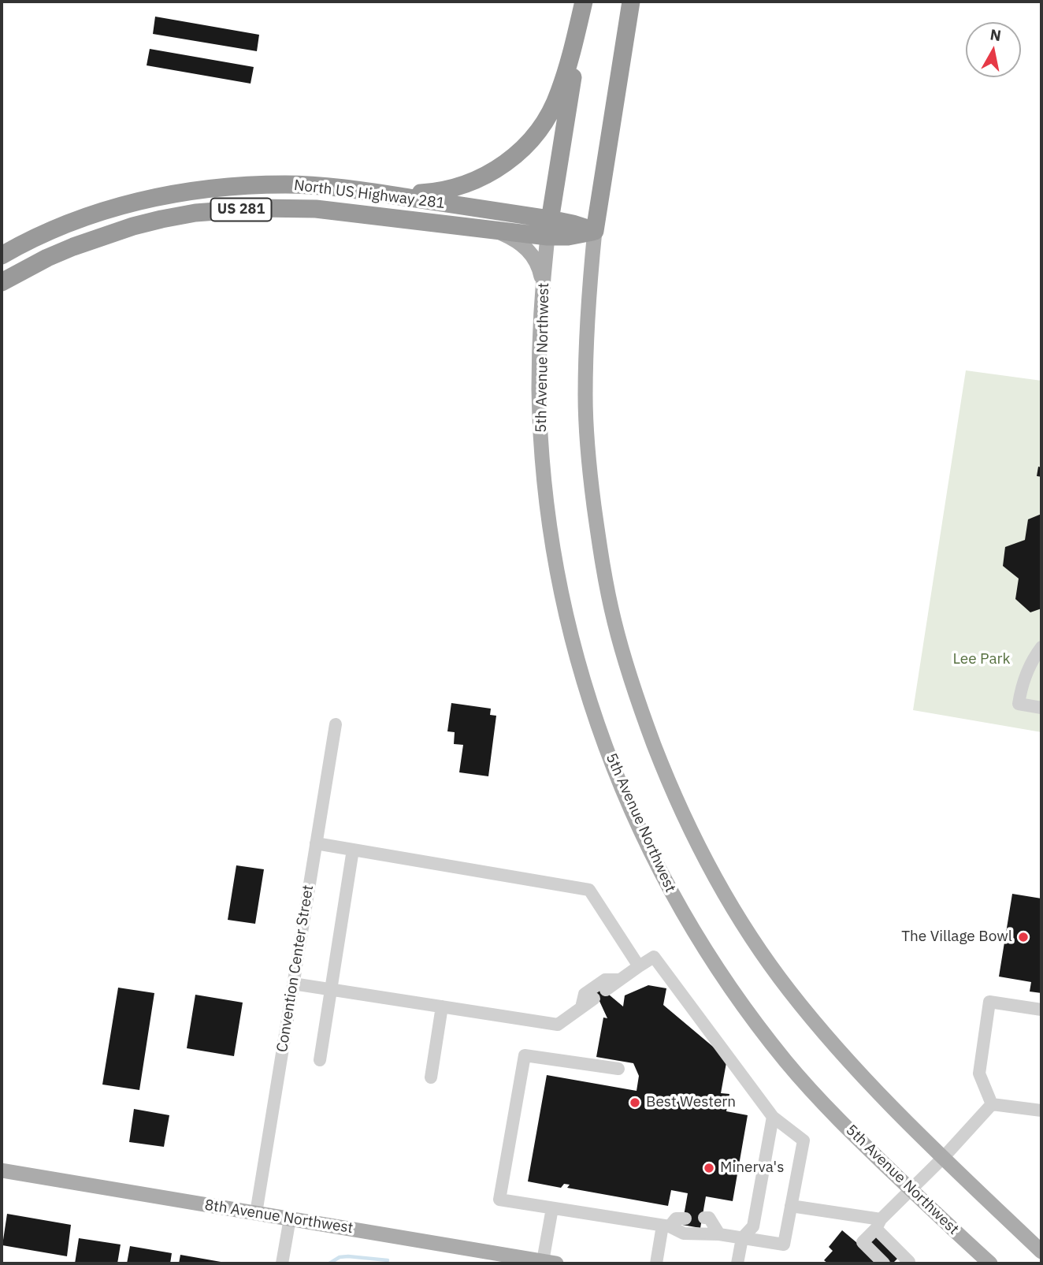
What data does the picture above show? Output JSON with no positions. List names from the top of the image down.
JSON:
{
  "streets": {
    "highway": ["North US Highway 281", "US 281"],
    "main road": ["5th Avenue Northwest", "8th Avenue Northwest"],
    "street": ["Convention Center Street"]
  },
  "crossings": [
    ["North US Highway 281", "US 281"],
    ["North US Highway 281", "5th Avenue Northwest"],
    ["US 281", "5th Avenue Northwest"],
    ["Convention Center Street", "8th Avenue Northwest"]
  ],
  "parks": ["Lee Park"],
  "places": ["The Village Bowl", "Best Western", "Minerva's"],
  "north": "top"
}
